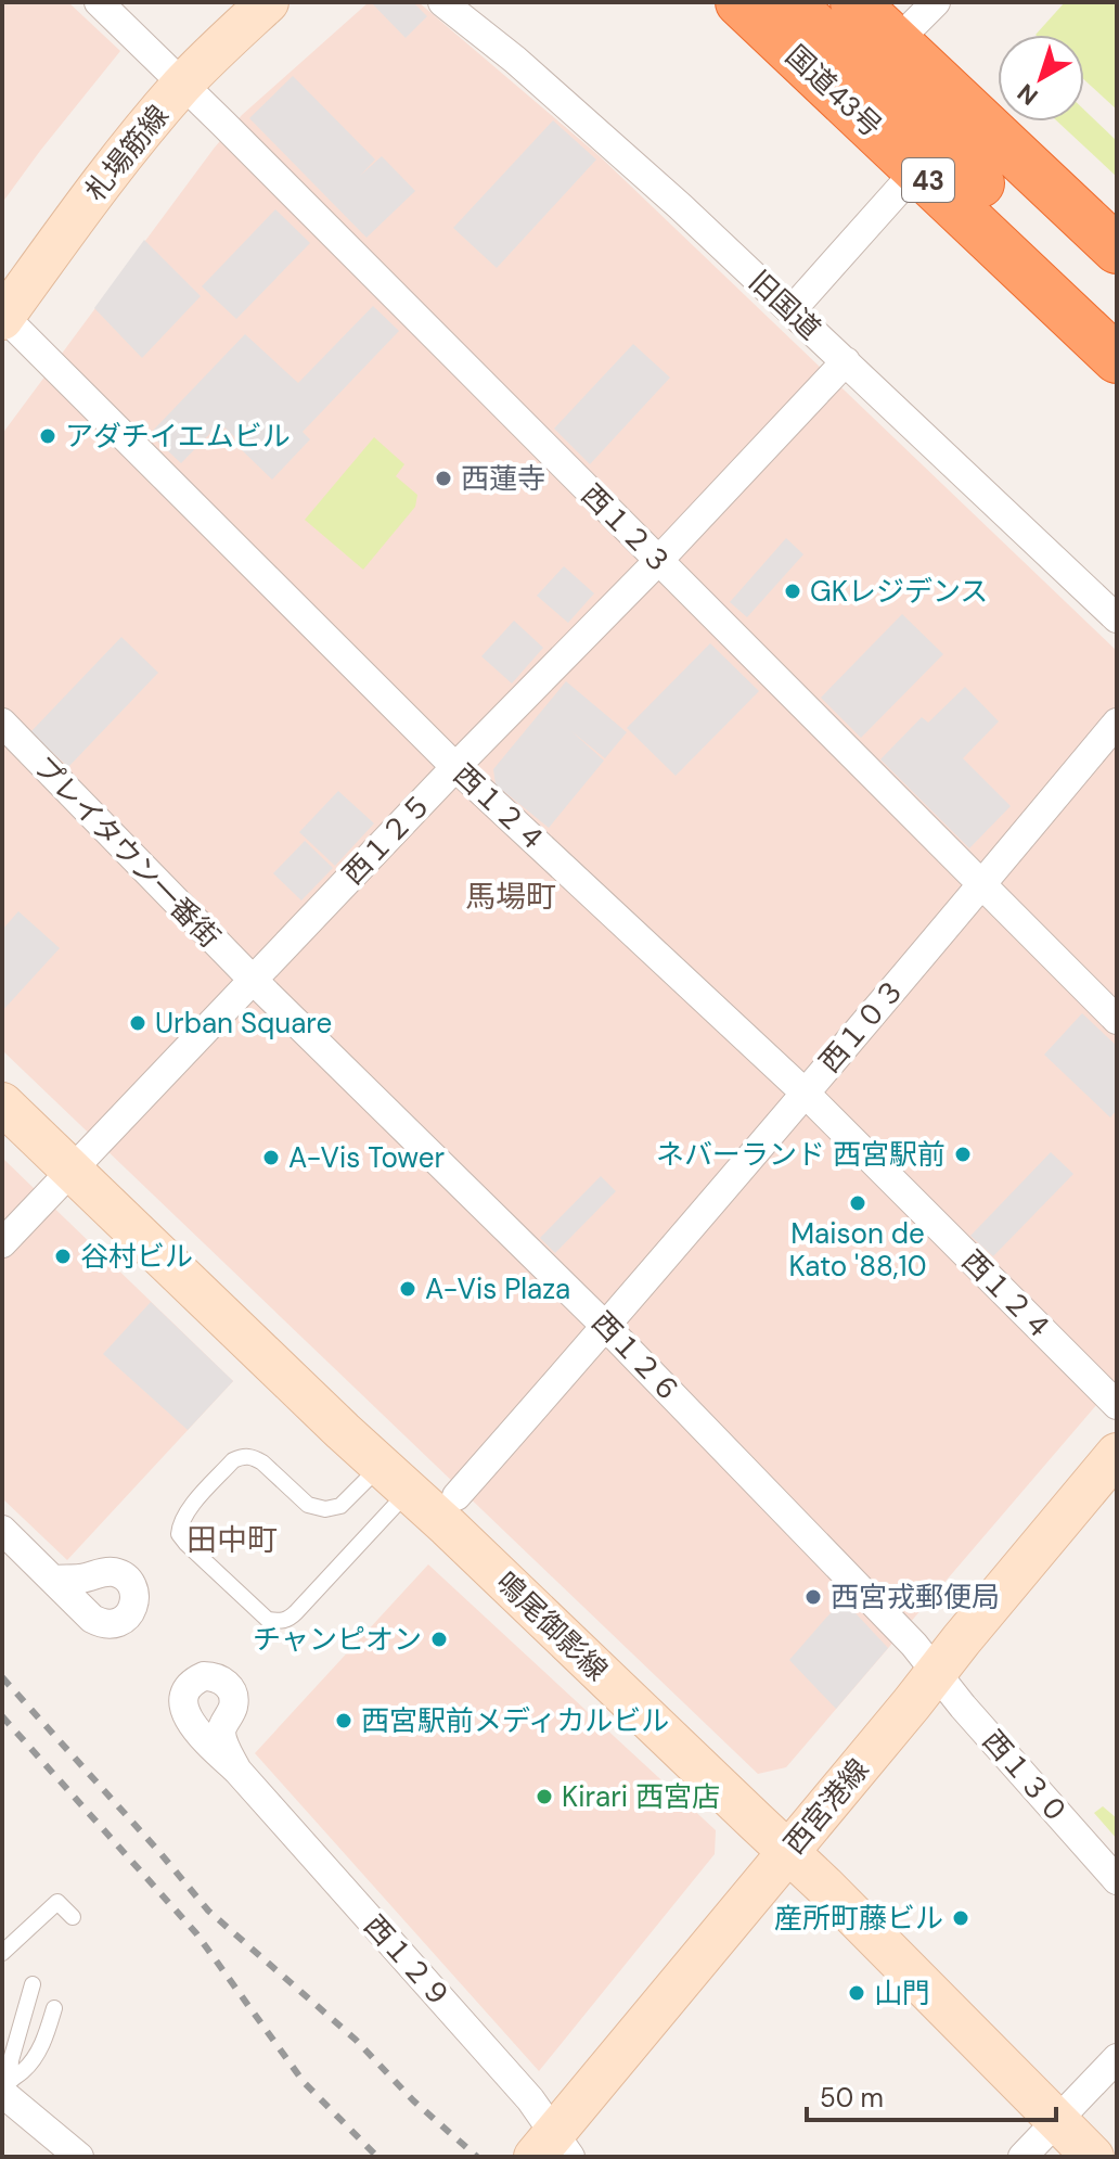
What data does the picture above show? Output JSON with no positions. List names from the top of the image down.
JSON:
{
  "streets": {
    "highway": ["国道43号", "43"],
    "street": [
      "札場筋線",
      "旧国道",
      "西１２３",
      "西１２４",
      "西１２５",
      "プレイタウン一番街",
      "西１０３",
      "西１２６",
      "鳴尾御影線",
      "西１３０",
      "西宮港線",
      "西１２９"
    ]
  },
  "crossings": [
    ["札場筋線", "西１２３"],
    ["札場筋線", "西１２４"],
    ["旧国道", "西１２５"],
    ["西１２３", "西１２５"],
    ["西１２３", "西１０３"],
    ["西１２４", "西１２５"],
    ["西１２４", "西１０３"],
    ["西１２５", "プレイタウン一番街"],
    ["西１２５", "西１２６"],
    ["西１２５", "鳴尾御影線"],
    ["プレイタウン一番街", "西１２６"],
    ["西１０３", "西１２６"],
    ["西１２６", "西１３０"],
    ["西１２６", "西宮港線"],
    ["鳴尾御影線", "西宮港線"],
    ["西１３０", "西宮港線"],
    ["西宮港線", "西１２９"]
  ],
  "districts": ["馬場町", "田中町"],
  "places": [
    "アダチイエムビル",
    "西蓮寺",
    "GKレジデンス",
    "Urban Square",
    "ネバーランド 西宮駅前",
    "A-Vis Tower",
    "Maison de Kato '88,10",
    "谷村ビル",
    "A-Vis Plaza",
    "西宮戎郵便局",
    "チャンピオン",
    "西宮駅前メディカルビル",
    "Kirari 西宮店",
    "産所町藤ビル",
    "山門"
  ],
  "scale_bar": "50 m",
  "north": "bottom left"
}
